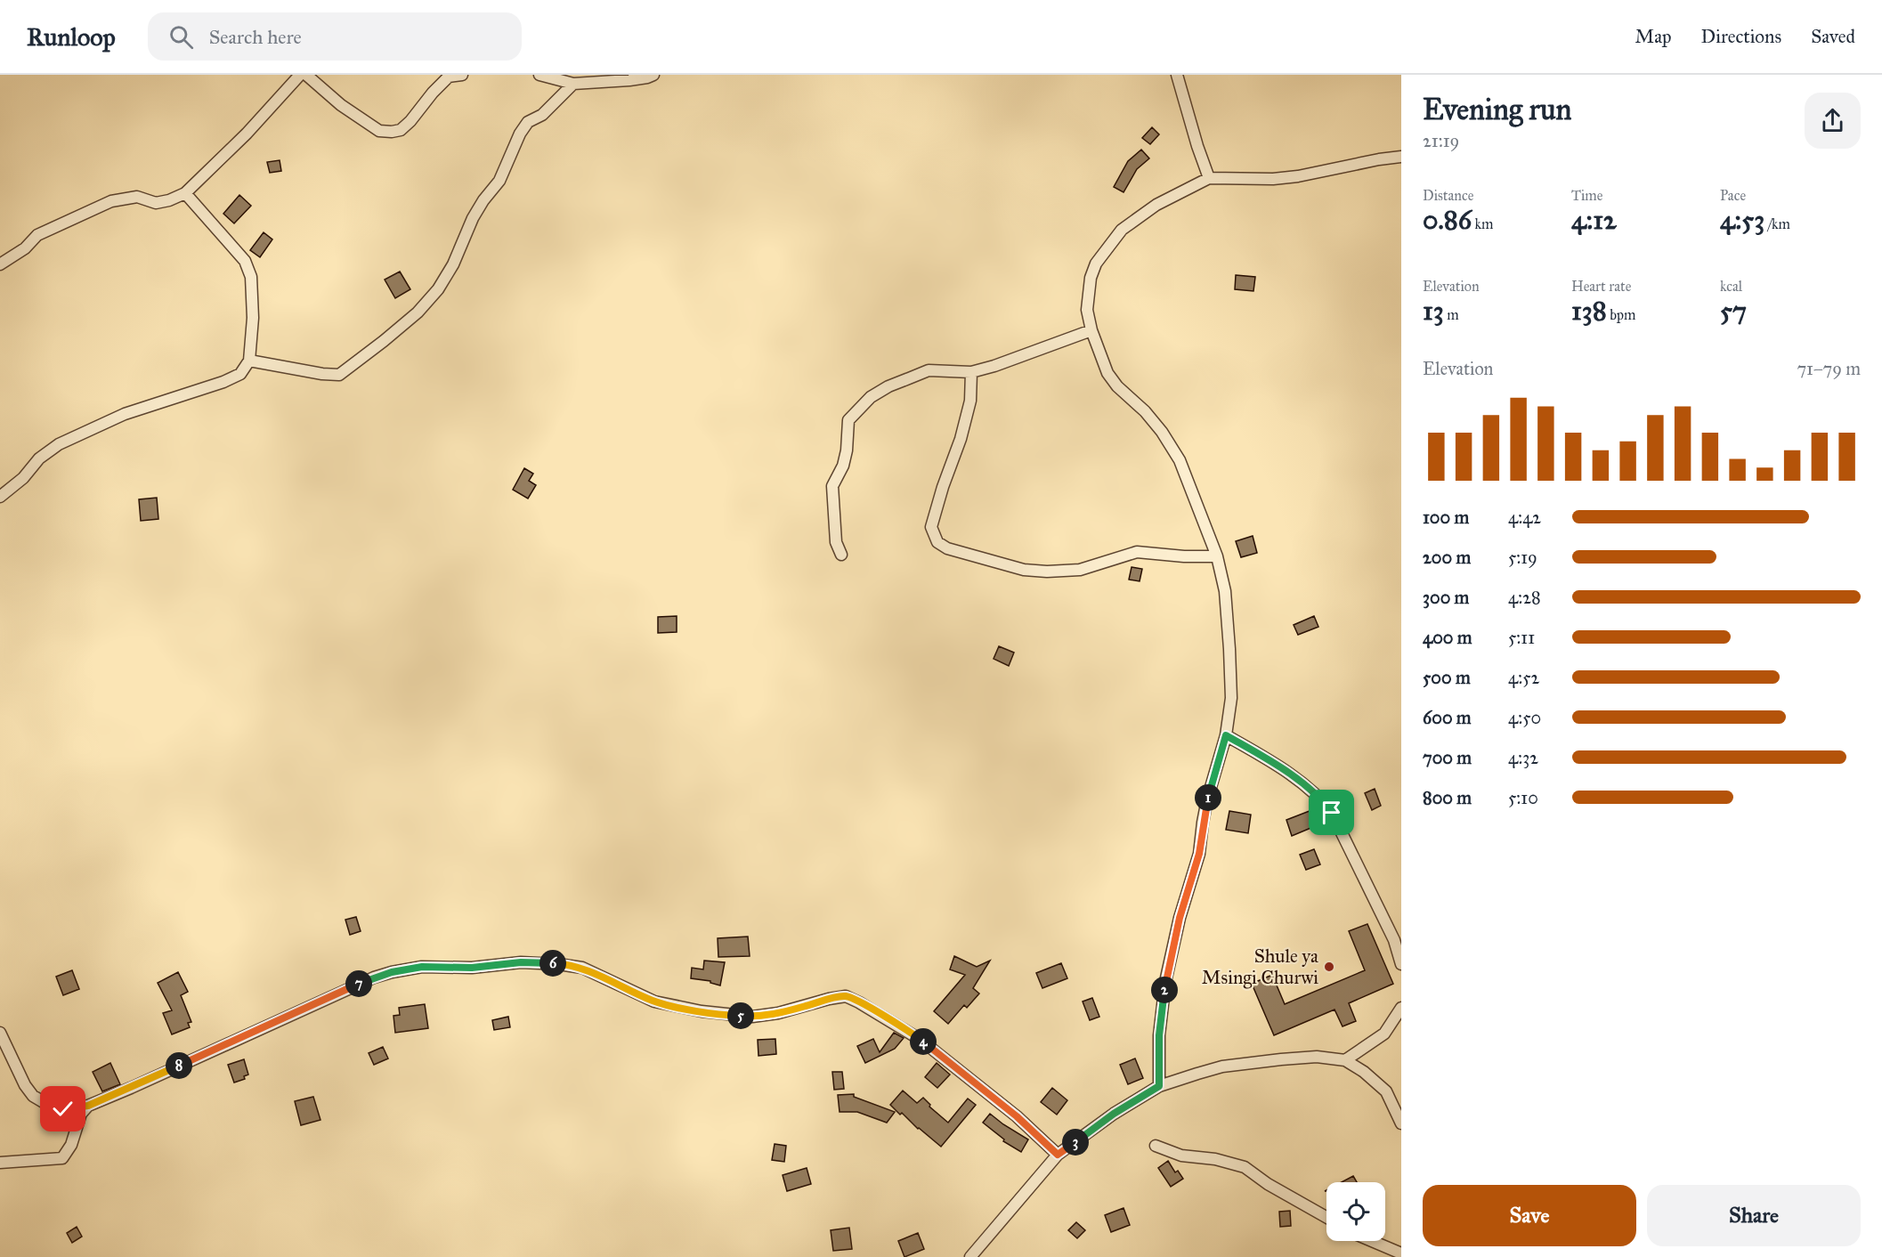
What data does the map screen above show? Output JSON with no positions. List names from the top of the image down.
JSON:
{
  "places": ["Shule ya Msingi Churwi"],
  "page": {
    "header": "Runloop",
    "search": "Search here",
    "nav": ["Map", "Directions", "Saved"],
    "heading": ["Evening run", "21:19"],
    "stats": [
      ["Distance", "0.86 km"],
      ["Time", "4:12"],
      ["Pace", "4:53 /km"],
      ["Elevation", "13 m"],
      ["Heart rate", "138 bpm"],
      ["kcal", "57"]
    ],
    "chart": ["Elevation", "71–79 m"],
    "list": [
      {
        "name": "100 m",
        "note": "4:42"
      },
      {
        "name": "200 m",
        "note": "5:19"
      },
      {
        "name": "300 m",
        "note": "4:28"
      },
      {
        "name": "400 m",
        "note": "5:11"
      },
      {
        "name": "500 m",
        "note": "4:52"
      },
      {
        "name": "600 m",
        "note": "4:50"
      },
      {
        "name": "700 m",
        "note": "4:32"
      },
      {
        "name": "800 m",
        "note": "5:10"
      }
    ],
    "pins": [
      "1",
      "6",
      "7",
      "2",
      "5",
      "4",
      "8",
      "3"
    ],
    "buttons": ["Save", "Share"]
  }
}
